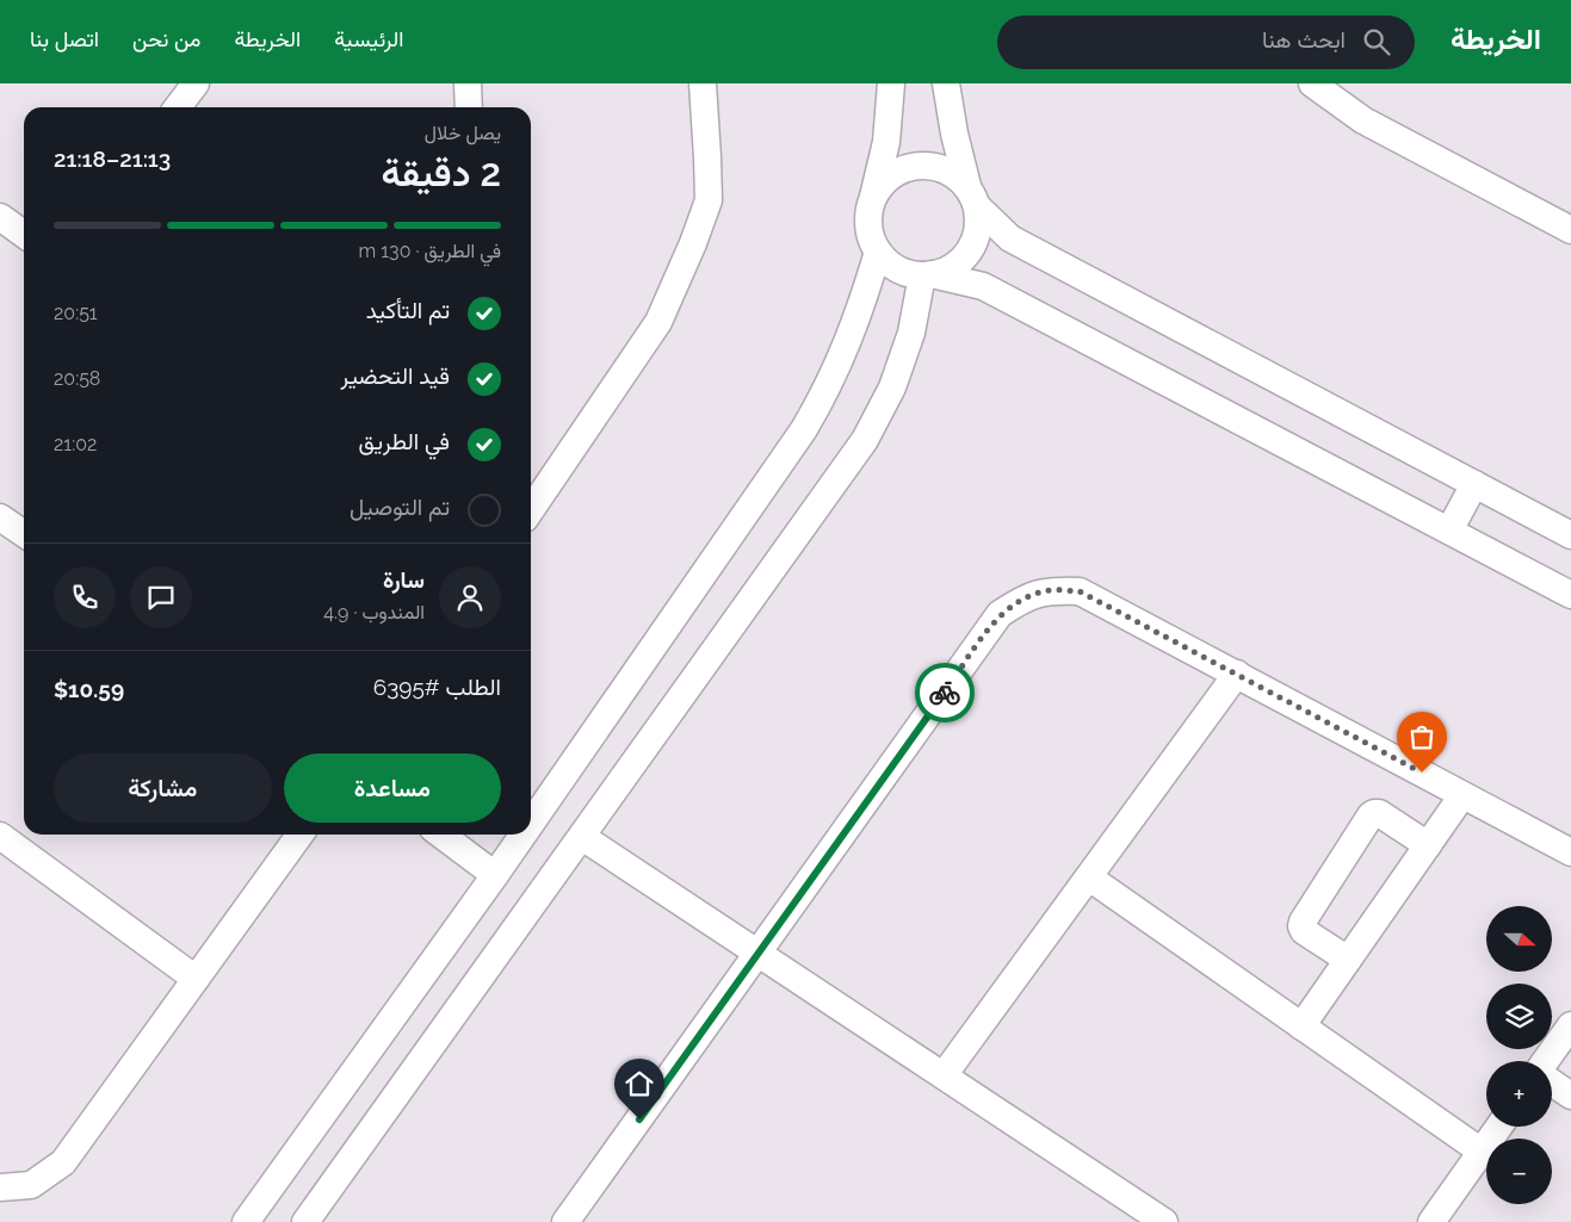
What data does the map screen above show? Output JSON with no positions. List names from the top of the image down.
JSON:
{
  "north": "right",
  "page": {
    "header": "الخريطة",
    "search": "ابحث هنا",
    "nav": [
      "الرئيسية",
      "الخريطة",
      "من نحن",
      "اتصل بنا"
    ],
    "heading": ["2 دقيقة", "يصل خلال", "21:13–21:18"],
    "panel": [
      "سارة",
      "المندوب · 4.9",
      "الطلب #6395",
      "$10.59"
    ],
    "bar": "في الطريق · 130 m",
    "list": [
      ["تم التأكيد", "20:51"],
      ["قيد التحضير", "20:58"],
      ["في الطريق", "21:02"],
      "تم التوصيل"
    ],
    "buttons": ["مساعدة", "مشاركة"],
    "map_buttons": ["+", "−"]
  }
}
